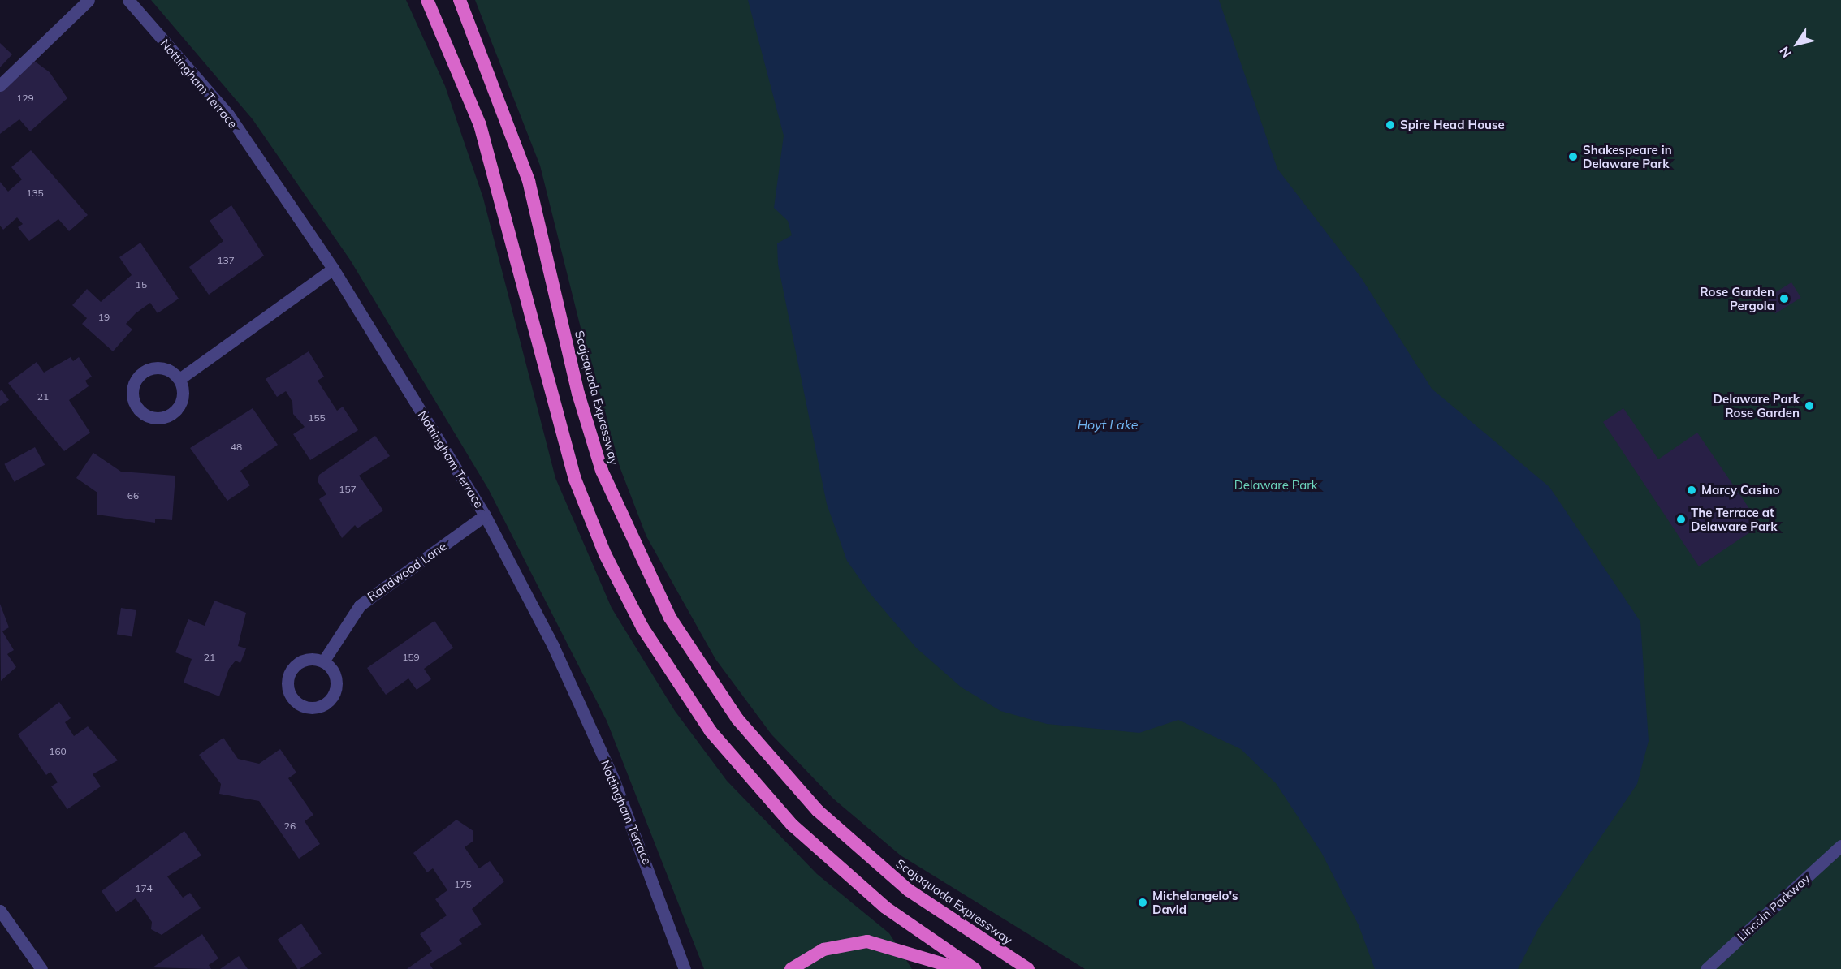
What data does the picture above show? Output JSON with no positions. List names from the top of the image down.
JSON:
{
  "streets": {
    "highway": ["Scajaquada Expressway"],
    "street": ["Nottingham Terrace", "Randwood Lane", "Lincoln Parkway"]
  },
  "crossings": [
    ["Nottingham Terrace", "Randwood Lane"]
  ],
  "water": ["Hoyt Lake"],
  "parks": ["Delaware Park"],
  "places": [
    "Spire Head House",
    "Shakespeare in Delaware Park",
    "Rose Garden Pergola",
    "Delaware Park Rose Garden",
    "Marcy Casino",
    "The Terrace at Delaware Park",
    "Michelangelo's David"
  ],
  "house_numbers": [
    "129",
    "135",
    "137",
    "15",
    "19",
    "21",
    "155",
    "48",
    "157",
    "66",
    "21",
    "159",
    "160",
    "26",
    "175",
    "174"
  ],
  "north": "bottom left"
}
